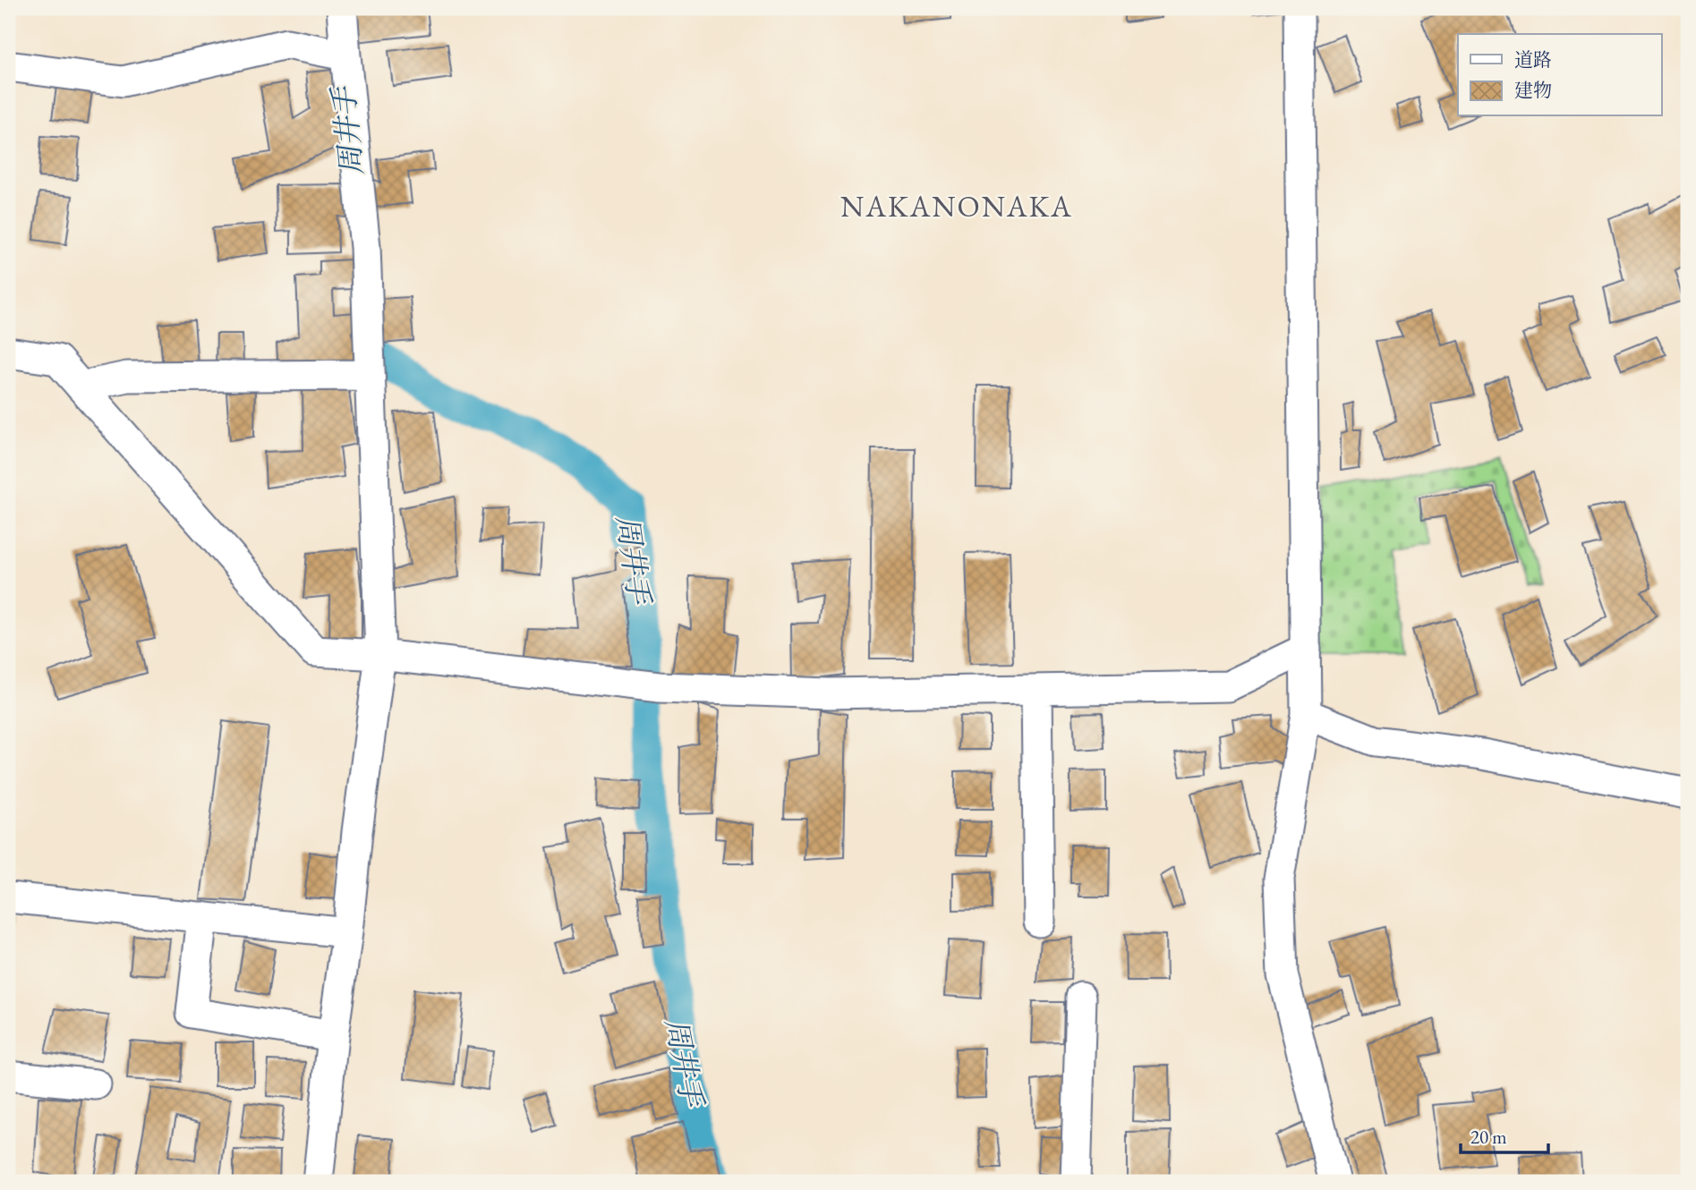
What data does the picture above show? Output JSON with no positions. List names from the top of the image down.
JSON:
{
  "districts": ["NAKANONAKA"],
  "water": ["周井手"],
  "legend": ["道路", "建物"],
  "scale_bar": "20 m"
}
